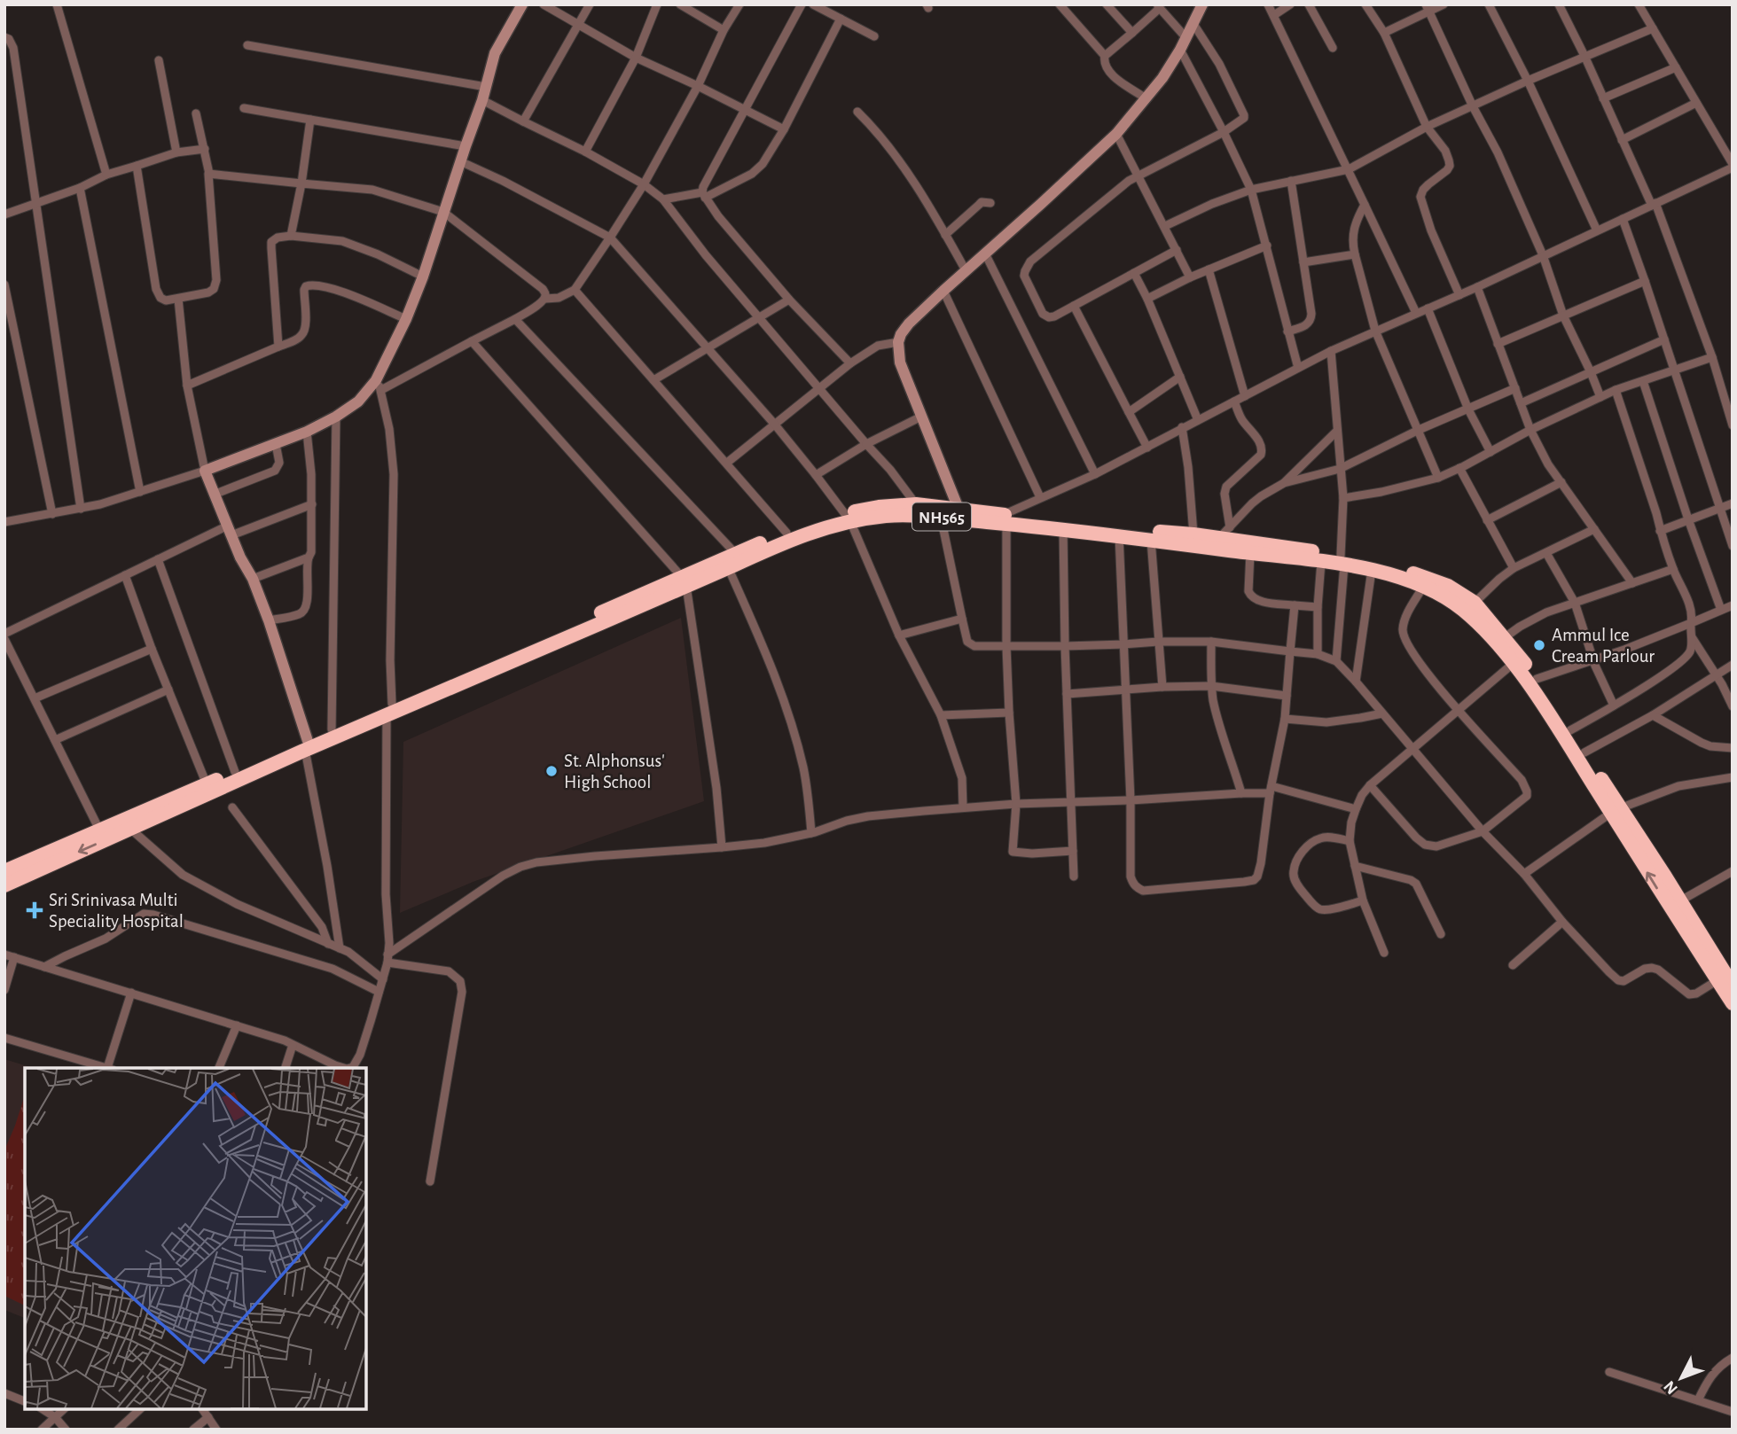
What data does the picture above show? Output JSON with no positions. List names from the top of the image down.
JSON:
{
  "streets": {
    "highway": ["NH565"]
  },
  "places": {
    "other": ["Ammul Ice Cream Parlour", "St. Alphonsus' High School"],
    "health": ["Sri Srinivasa Multi Speciality Hospital"]
  },
  "north": "bottom left"
}
